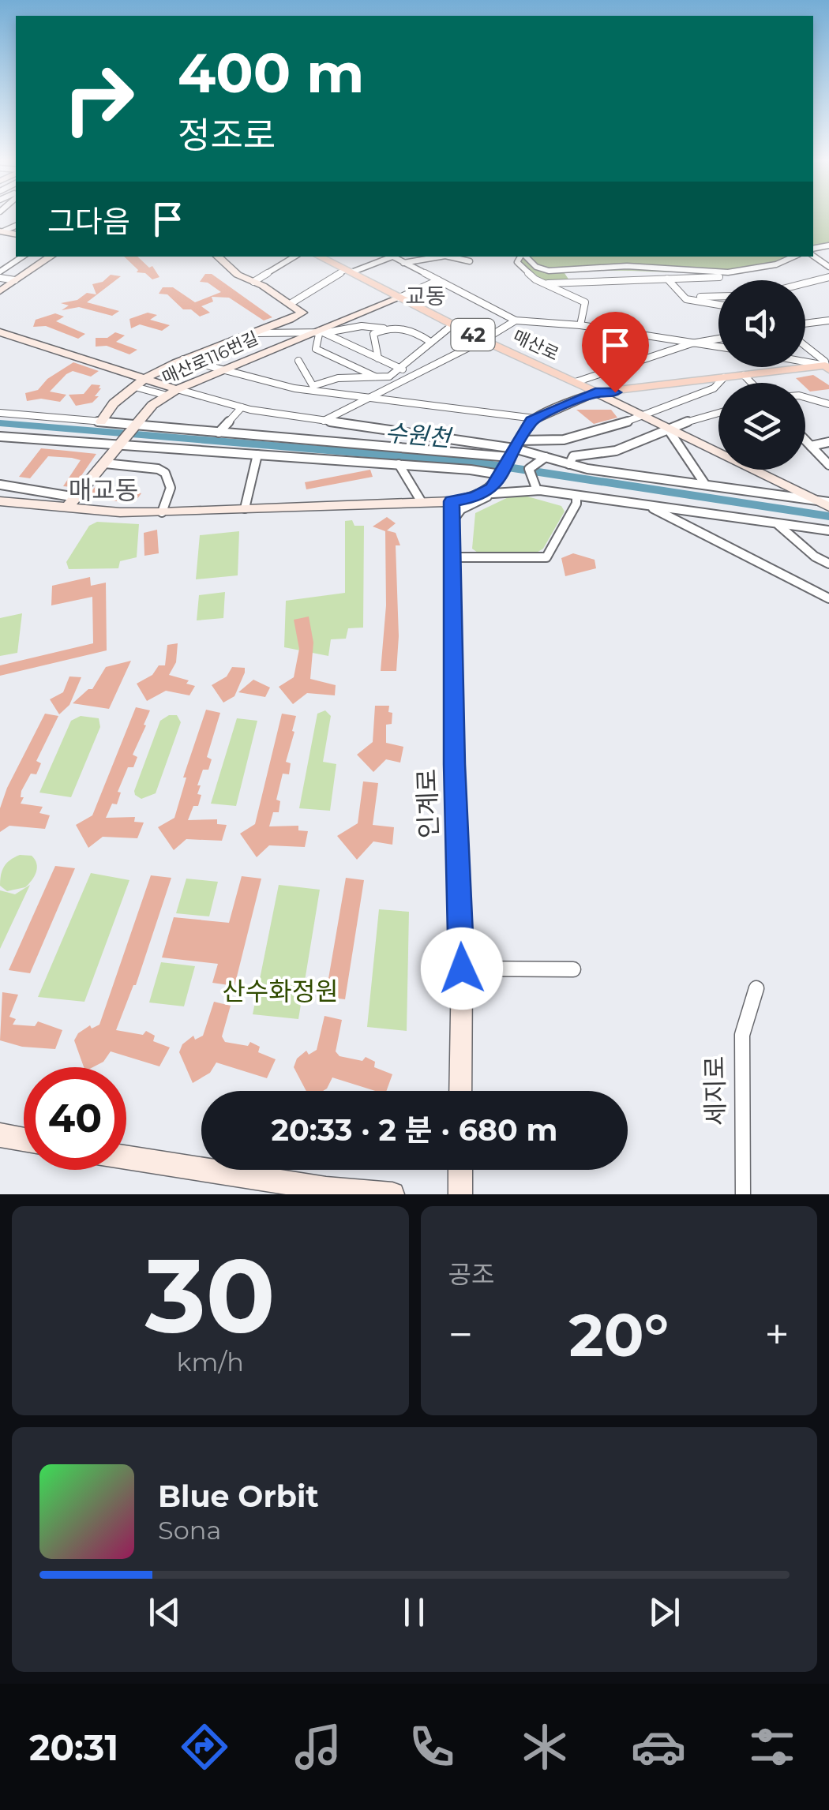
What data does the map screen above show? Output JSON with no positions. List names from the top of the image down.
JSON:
{
  "streets": {
    "main road": ["42", "매산로"],
    "street": ["매산로116번길", "인계로", "세지로"]
  },
  "crossings": [
    ["매산로", "매산로116번길"]
  ],
  "districts": ["교동", "매교동"],
  "water": ["수원천"],
  "parks": ["산수화정원"],
  "page": {
    "turn": ["400 m", "정조로"],
    "then": "그다음",
    "limit": "40",
    "trip": "20:33 · 2 분 · 680 m",
    "tile": [
      ["30", "km/h"],
      "공조"
    ],
    "heat": ["−", "20°", "+"],
    "song": ["Blue Orbit", "Sona"],
    "tabs": "20:31"
  }
}
